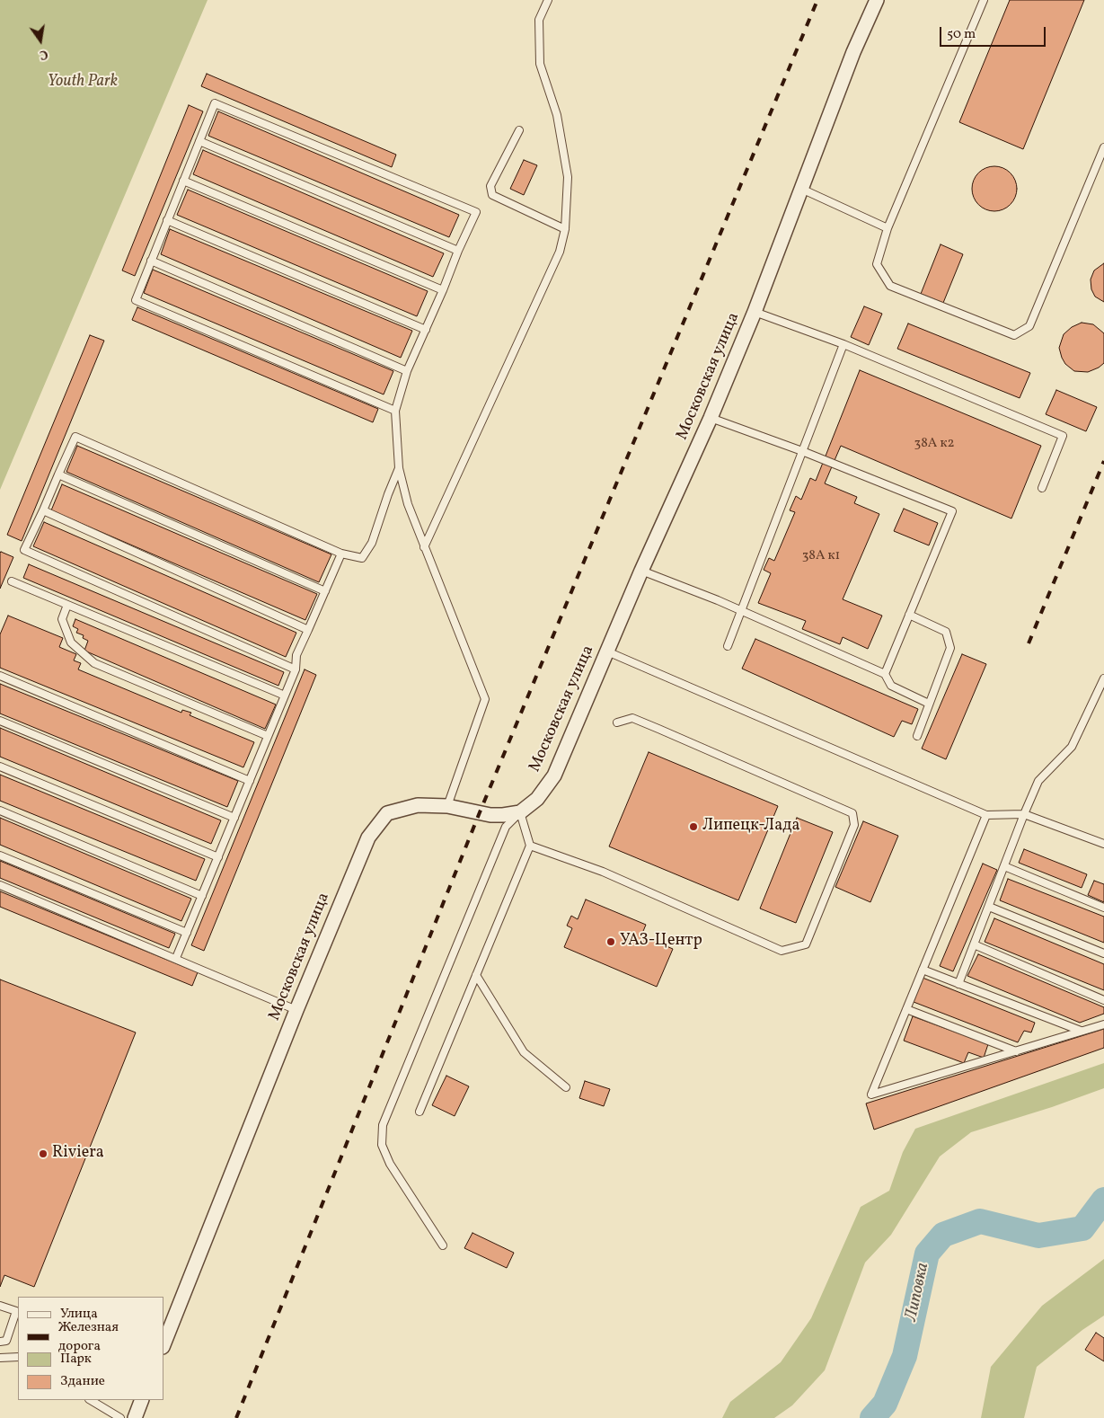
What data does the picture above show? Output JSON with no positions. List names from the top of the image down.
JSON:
{
  "streets": {
    "street": ["Московская улица"]
  },
  "water": ["Липовка"],
  "parks": ["Youth Park"],
  "places": ["Липецк-Лада", "УАЗ-Центр", "Riviera"],
  "house_numbers": ["38А к2", "38А к1"],
  "legend": [
    "Улица",
    "Железная дорога",
    "Парк",
    "Здание"
  ],
  "scale_bar": "50 m",
  "north": "bottom"
}
